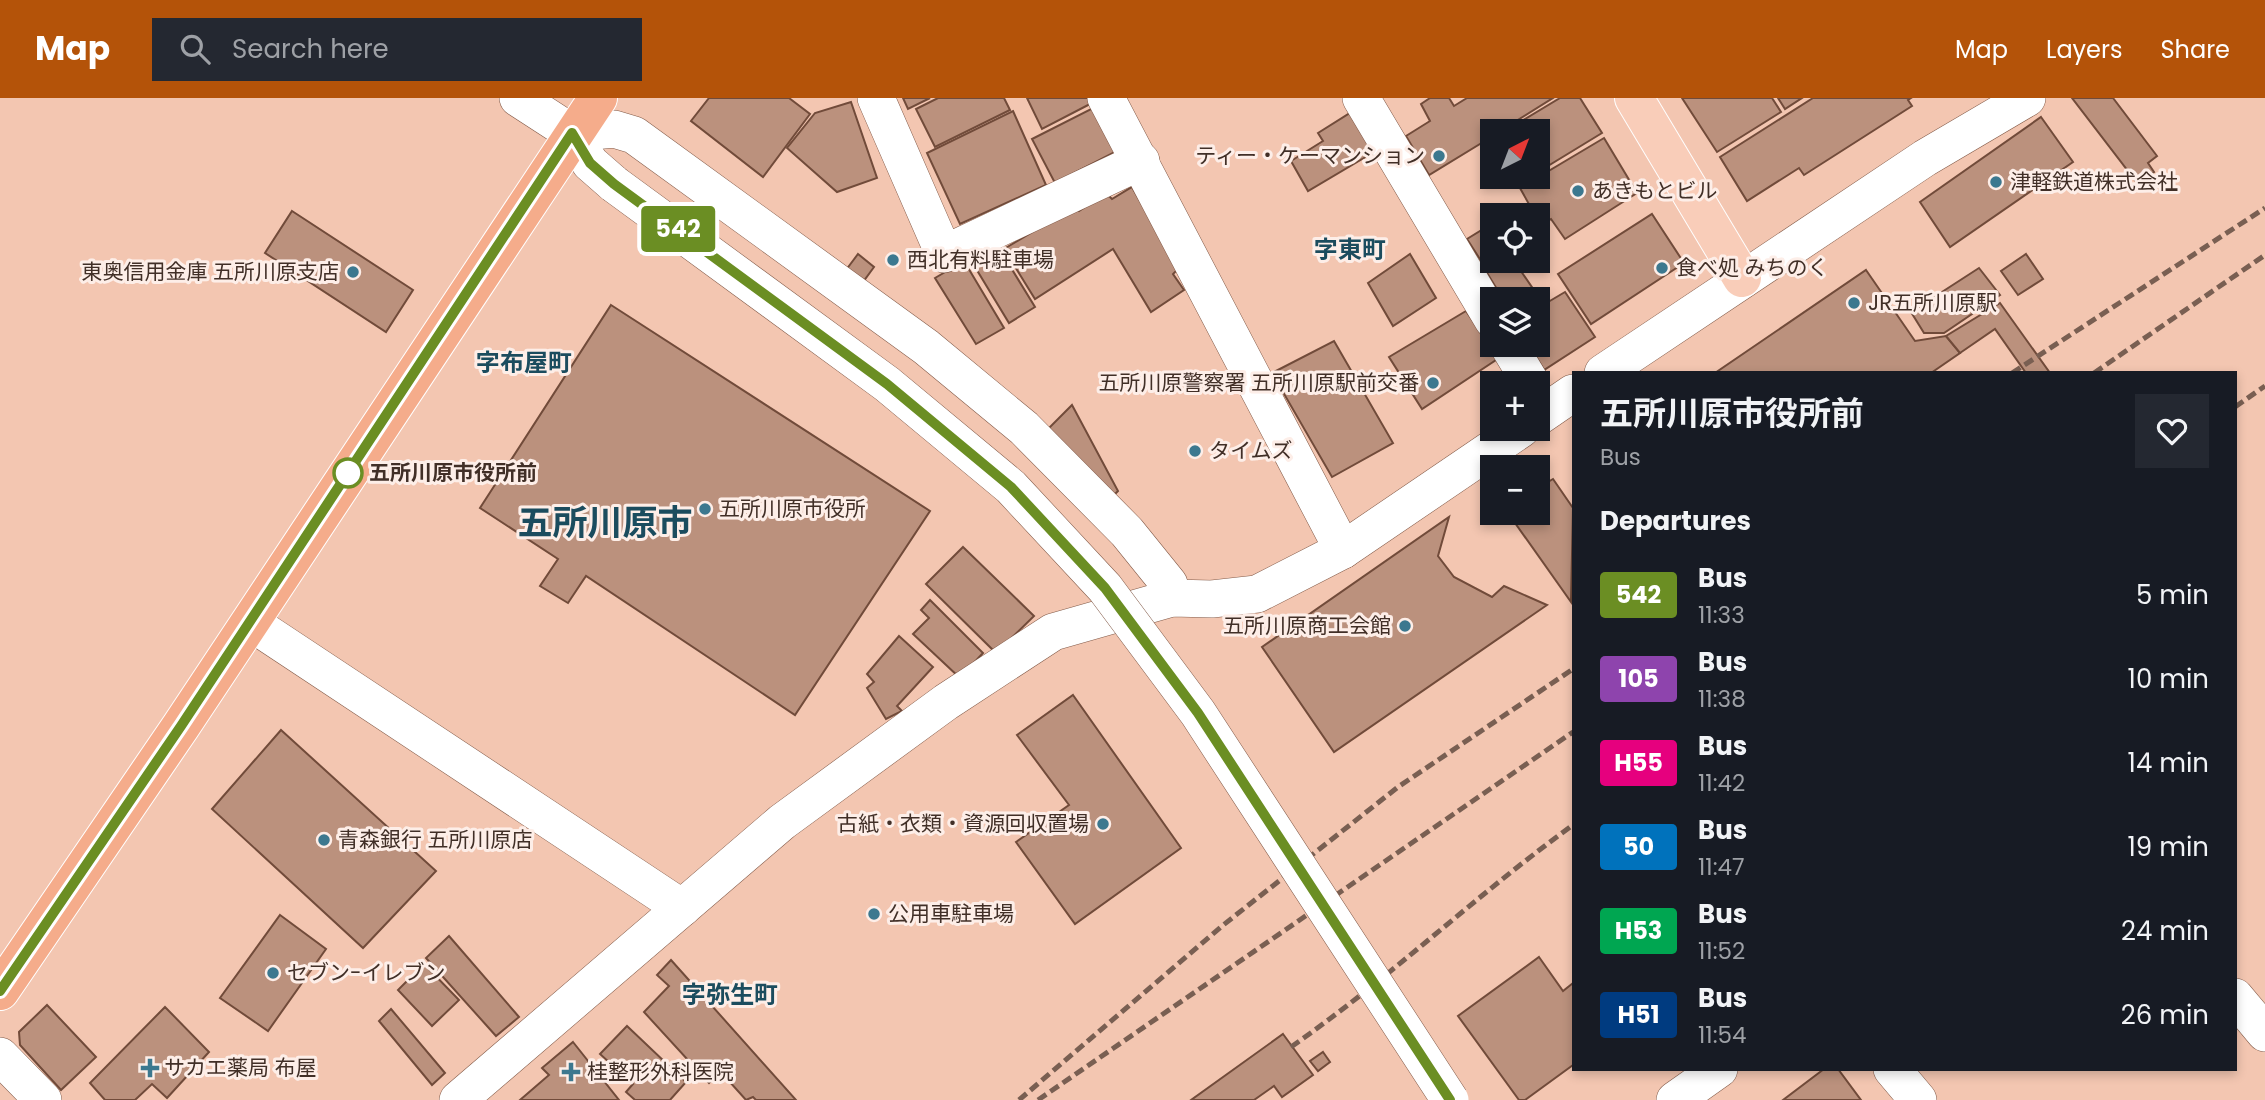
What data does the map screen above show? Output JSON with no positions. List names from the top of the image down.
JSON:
{
  "districts": [
    "字東町",
    "字布屋町",
    "五所川原市",
    "字弥生町"
  ],
  "places": {
    "other": [
      "ティー・ケーマンション",
      "津軽鉄道株式会社",
      "あきもとビル",
      "西北有料駐車場",
      "食べ処 みちのく",
      "東奥信用金庫 五所川原支店",
      "JR五所川原駅",
      "五所川原警察署 五所川原駅前交番",
      "タイムズ",
      "五所川原市役所前",
      "五所川原市役所",
      "五所川原商工会館",
      "古紙・衣類・資源回収置場",
      "青森銀行 五所川原店",
      "公用車駐車場",
      "セブン-イレブン"
    ],
    "health": ["サカエ薬局 布屋", "桂整形外科医院"]
  },
  "lines": ["bus line 542"],
  "north": "top right",
  "page": {
    "header": "Map",
    "search": "Search here",
    "nav": ["Map", "Layers", "Share"],
    "on_map": "542",
    "map_buttons": ["+", "−"],
    "heading": [
      ["五所川原市役所前", "Bus"],
      "Departures"
    ],
    "list": [
      {
        "mark": "542",
        "name": "Bus",
        "note": "11:33",
        "value": "5 min"
      },
      {
        "mark": "105",
        "name": "Bus",
        "note": "11:38",
        "value": "10 min"
      },
      {
        "mark": "H55",
        "name": "Bus",
        "note": "11:42",
        "value": "14 min"
      },
      {
        "mark": "50",
        "name": "Bus",
        "note": "11:47",
        "value": "19 min"
      },
      {
        "mark": "H53",
        "name": "Bus",
        "note": "11:52",
        "value": "24 min"
      },
      {
        "mark": "H51",
        "name": "Bus",
        "note": "11:54",
        "value": "26 min"
      }
    ]
  }
}
